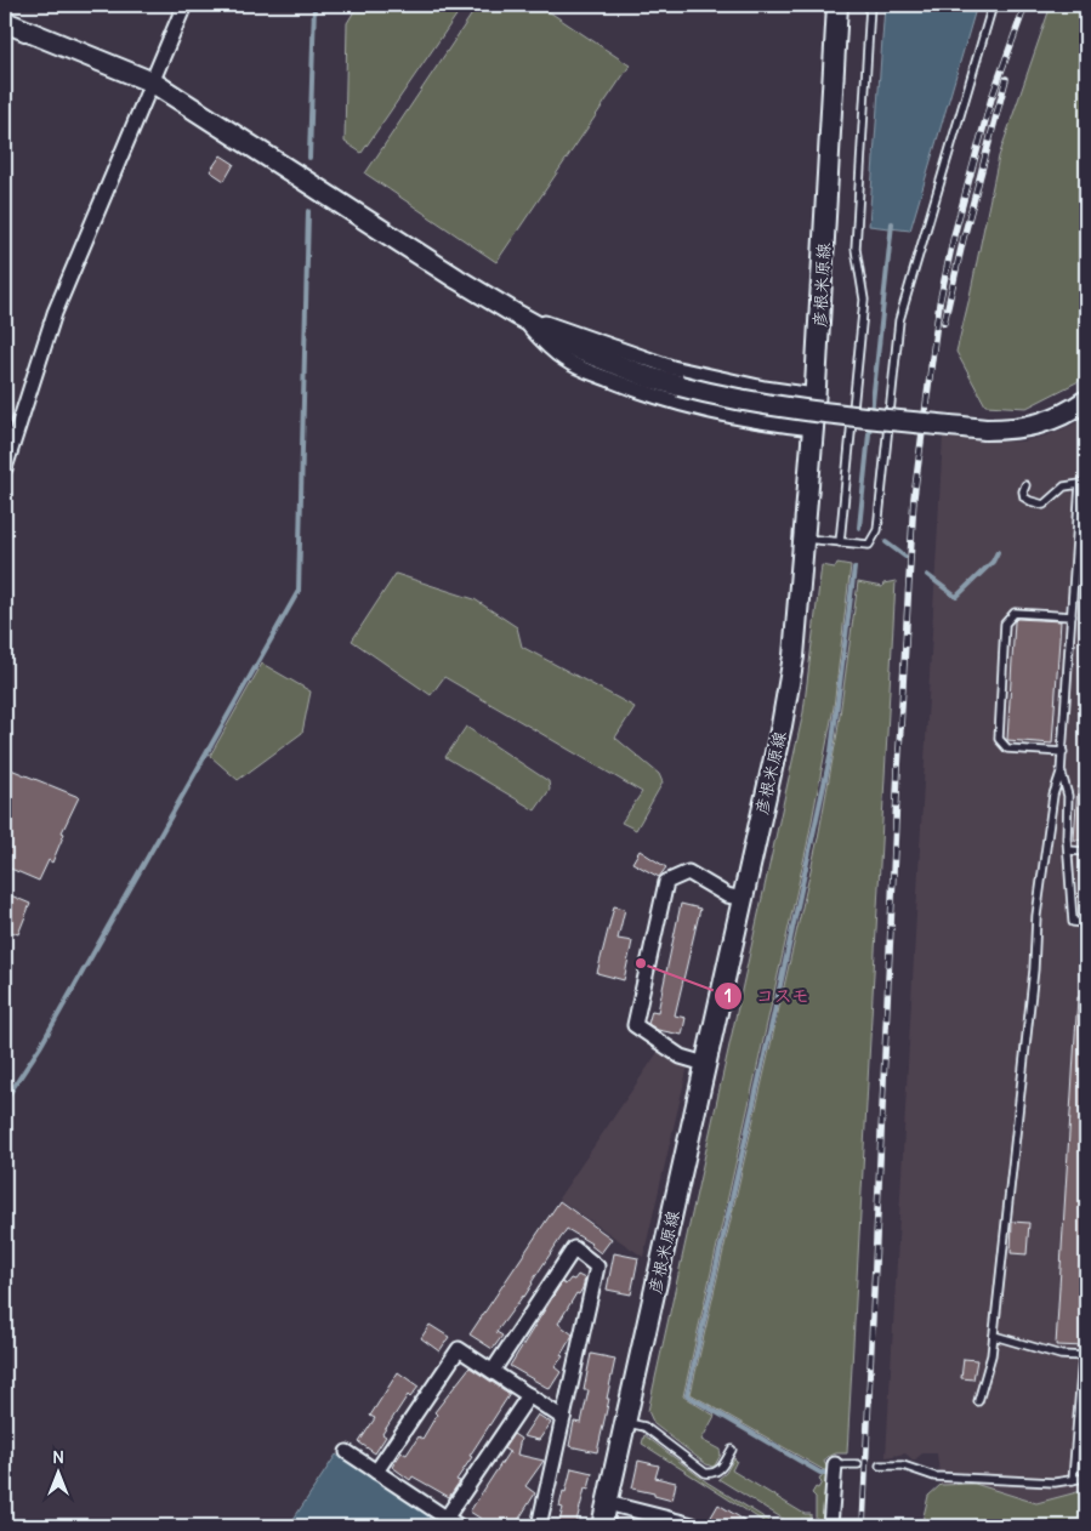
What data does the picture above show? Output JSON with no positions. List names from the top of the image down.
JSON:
{
  "streets": {
    "main road": ["彦根米原線"]
  },
  "places": ["コスモ"],
  "north": "top"
}
